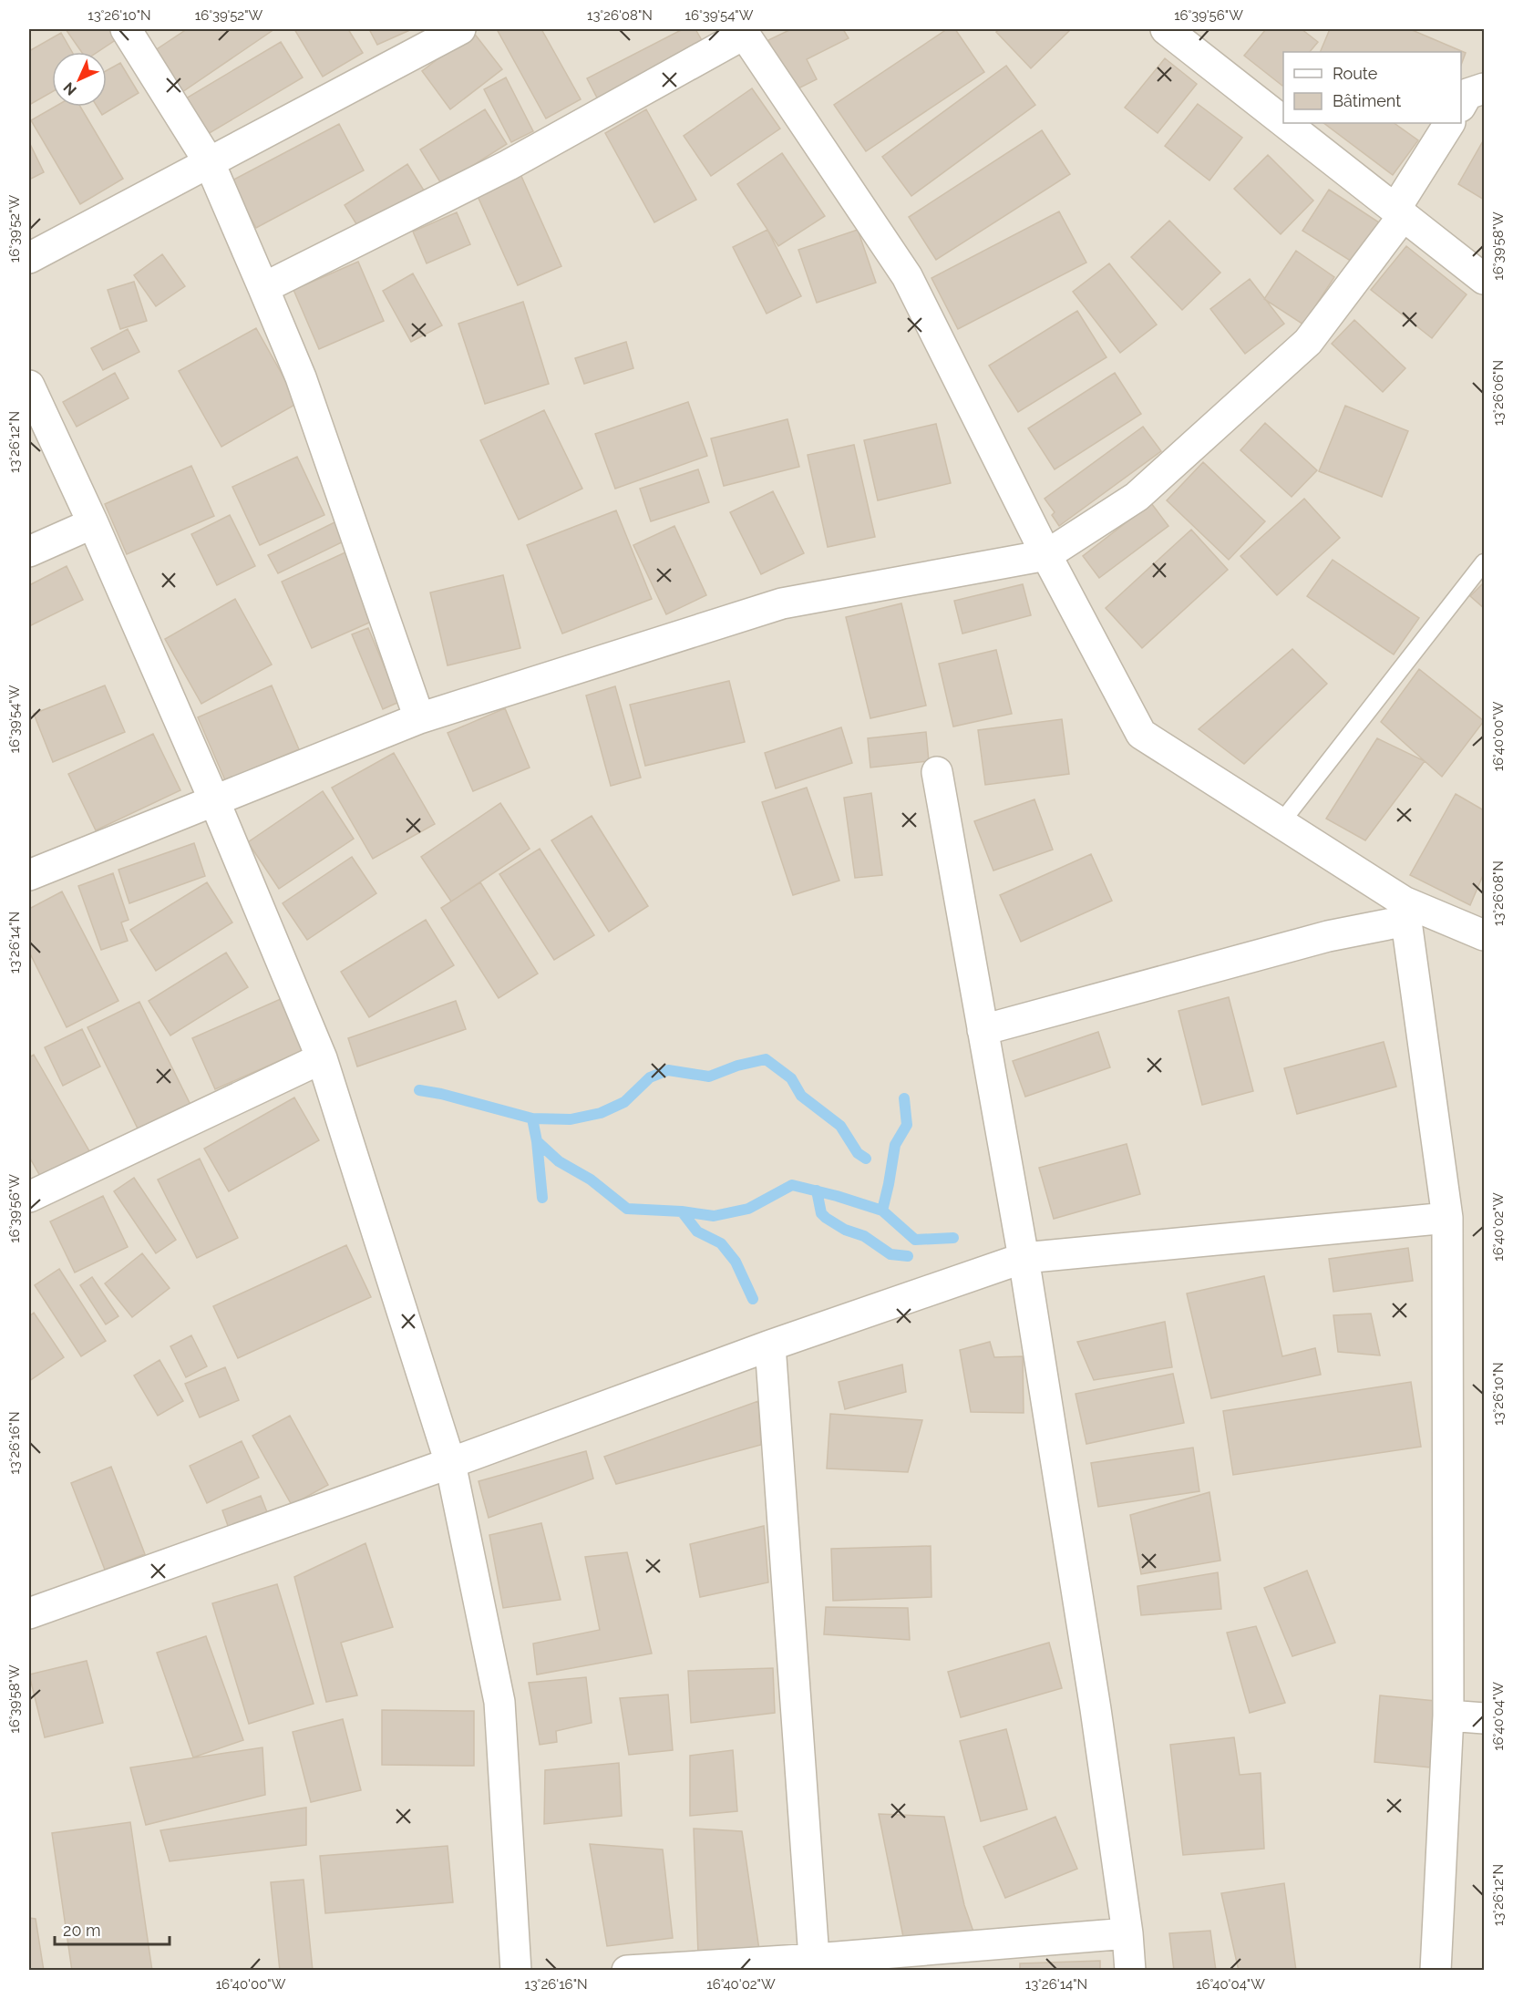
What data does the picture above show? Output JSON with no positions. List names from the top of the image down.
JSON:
{
  "legend": ["Route", "Bâtiment"],
  "scale_bar": "20 m",
  "north": "bottom left",
  "coordinates": [
    "13°26'10\"N",
    "16°39'52\"W",
    "13°26'08\"N",
    "16°39'54\"W",
    "16°39'56\"W",
    "16°39'58\"W",
    "13°26'06\"N",
    "13°26'12\"N",
    "16°40'00\"W",
    "13°26'14\"N",
    "16°40'02\"W",
    "13°26'16\"N",
    "16°40'04\"W"
  ]
}
